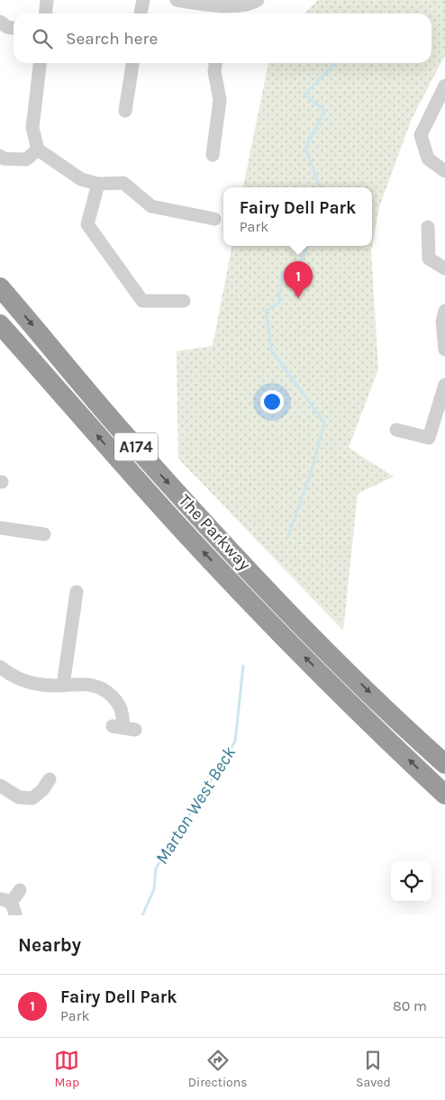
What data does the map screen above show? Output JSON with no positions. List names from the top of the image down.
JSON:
{
  "streets": {
    "highway": ["A174", "The Parkway"]
  },
  "water": ["Marton West Beck"],
  "page": {
    "search": "Search here",
    "popup": ["Fairy Dell Park", "Park"],
    "pins": "1",
    "heading": "Nearby",
    "list": [
      {
        "mark": "1",
        "name": "Fairy Dell Park",
        "note": "Park",
        "value": "80 m"
      }
    ],
    "nav": ["Map", "Directions", "Saved"]
  }
}
